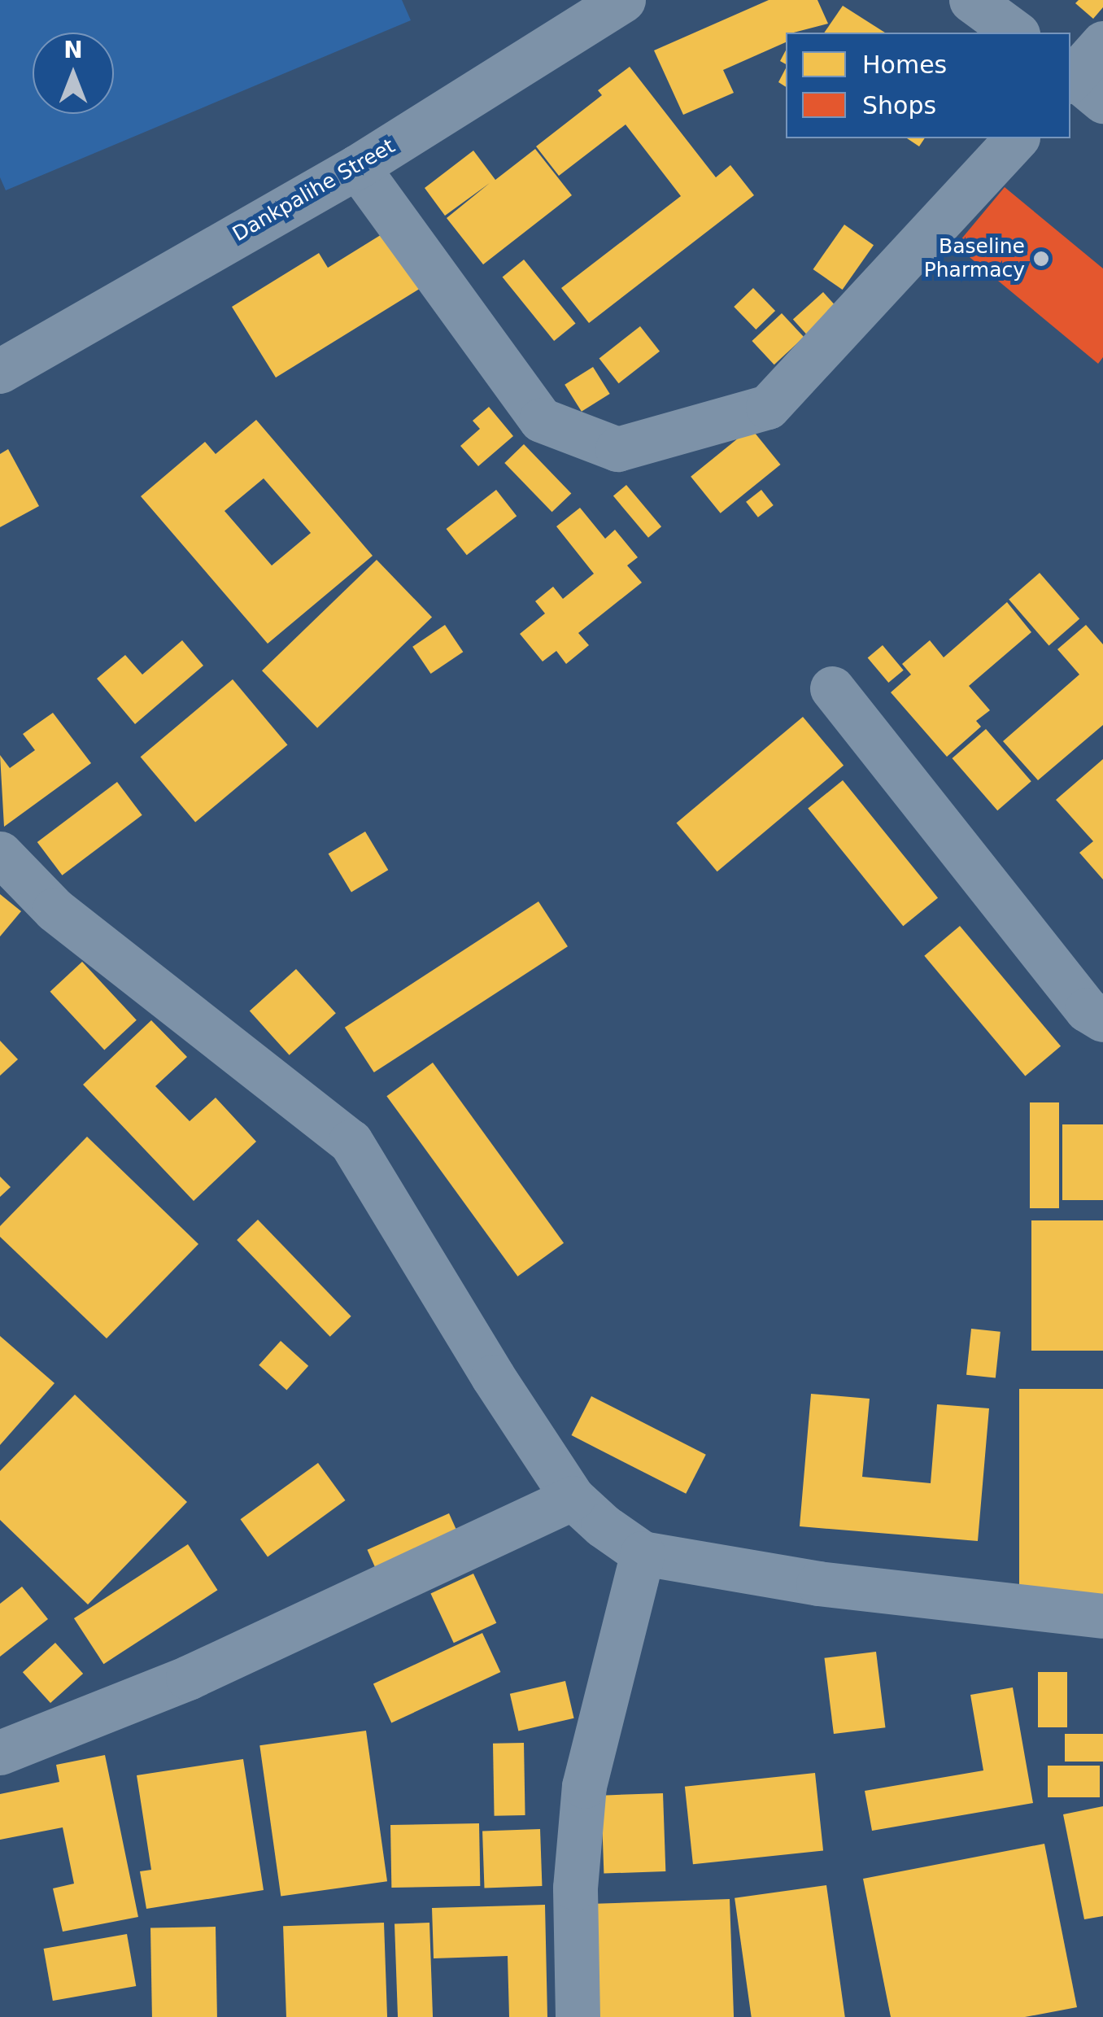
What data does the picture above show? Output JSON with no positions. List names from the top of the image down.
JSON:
{
  "streets": {
    "street": ["Dankpalihe Street"]
  },
  "places": ["Baseline Pharmacy"],
  "legend": ["Homes", "Shops"],
  "north": "top"
}
